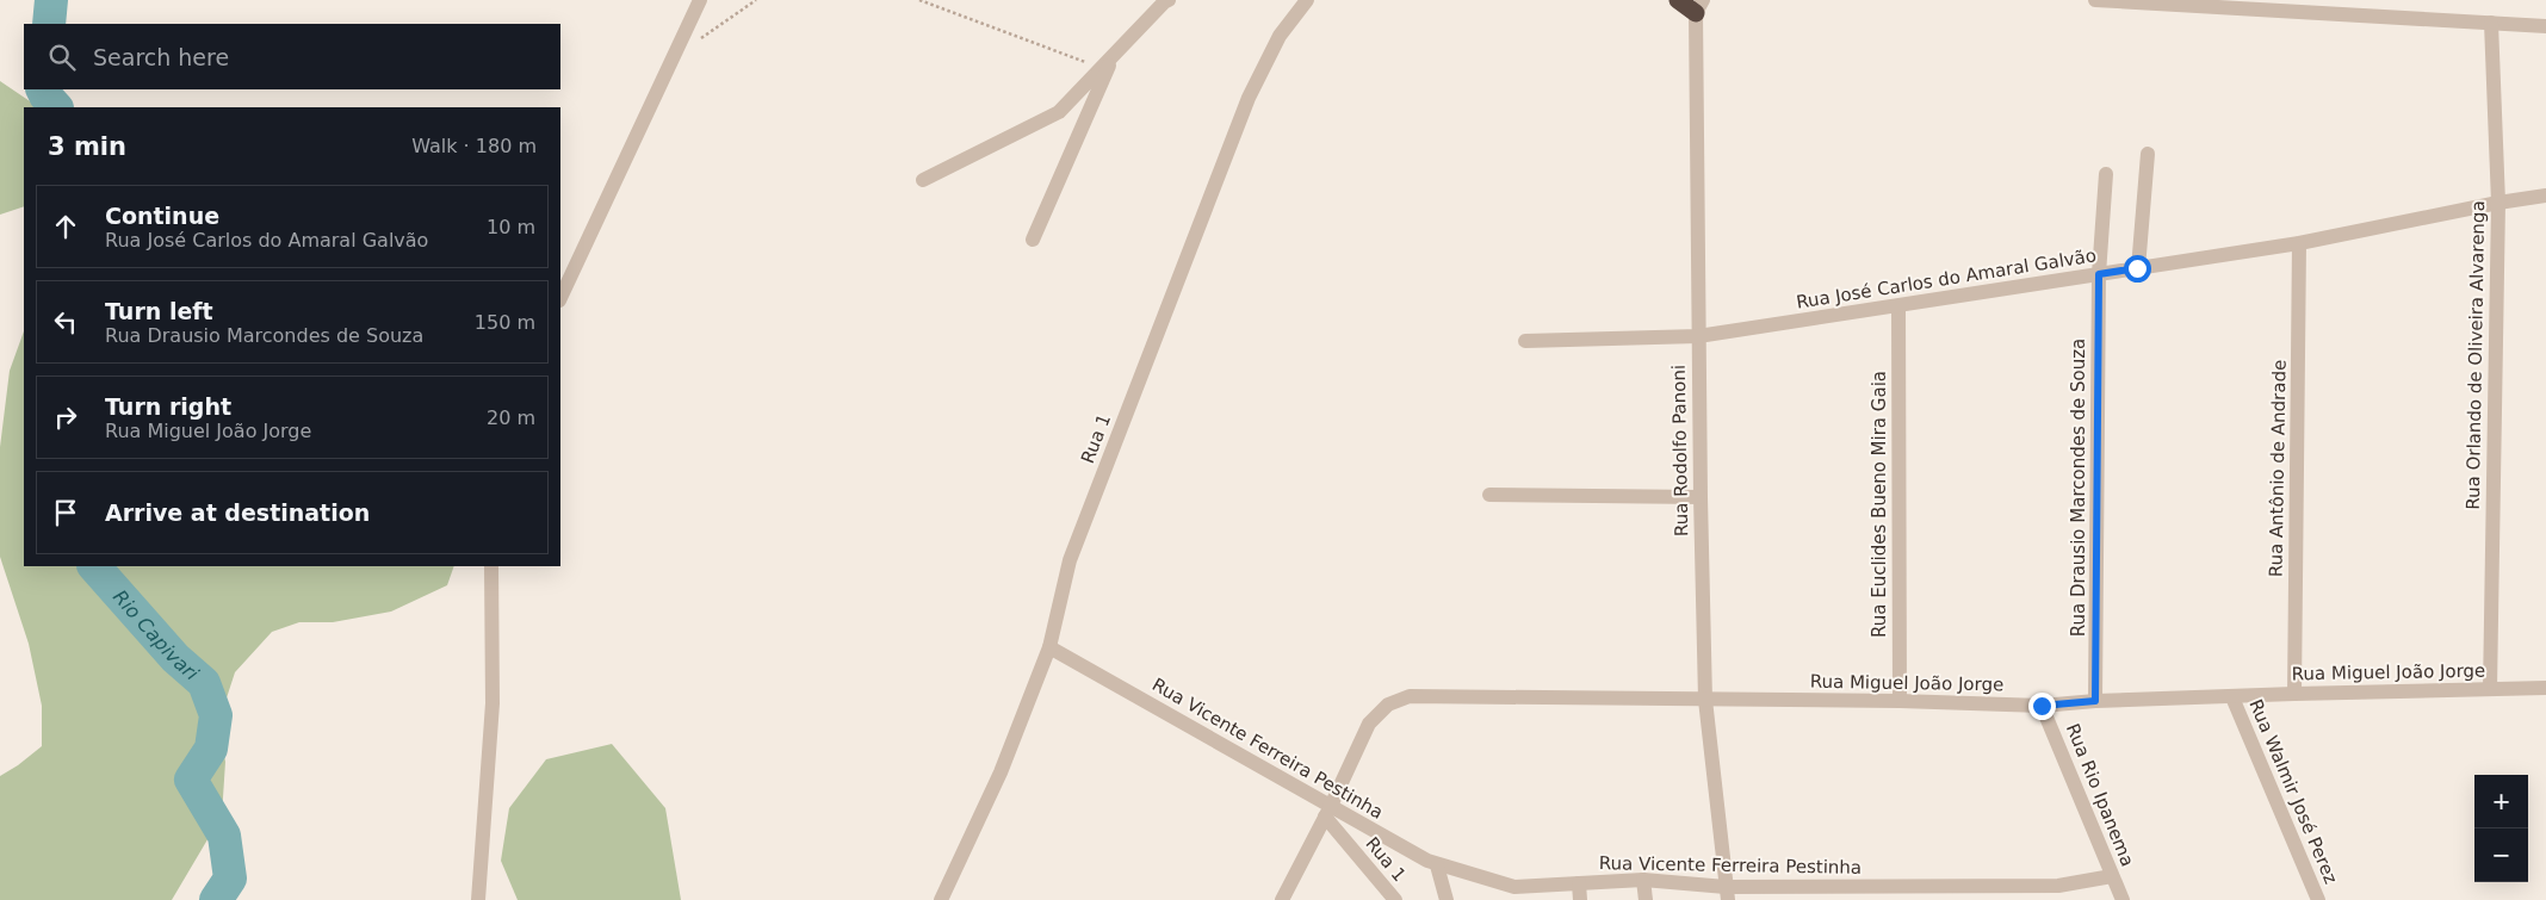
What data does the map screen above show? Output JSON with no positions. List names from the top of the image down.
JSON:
{
  "streets": {
    "street": [
      "Rua José Carlos do Amaral Galvão",
      "Rua Orlando de Oliveira Alvarenga",
      "Rua 1",
      "Rua Rodolfo Panoni",
      "Rua Antônio de Andrade",
      "Rua Drausio Marcondes de Souza",
      "Rua Euclides Bueno Mira Gaia",
      "Rua Miguel João Jorge",
      "Rua Vicente Ferreira Pestinha",
      "Rua Walmir José Perez",
      "Rua Rio Ipanema"
    ]
  },
  "crossings": [
    ["Rua José Carlos do Amaral Galvão", "Rua Orlando de Oliveira Alvarenga"],
    ["Rua José Carlos do Amaral Galvão", "Rua Rodolfo Panoni"],
    ["Rua José Carlos do Amaral Galvão", "Rua Antônio de Andrade"],
    ["Rua José Carlos do Amaral Galvão", "Rua Drausio Marcondes de Souza"],
    ["Rua José Carlos do Amaral Galvão", "Rua Euclides Bueno Mira Gaia"],
    ["Rua Orlando de Oliveira Alvarenga", "Rua Miguel João Jorge"],
    ["Rua 1", "Rua Miguel João Jorge"],
    ["Rua 1", "Rua Vicente Ferreira Pestinha"],
    ["Rua Rodolfo Panoni", "Rua Miguel João Jorge"],
    ["Rua Rodolfo Panoni", "Rua Vicente Ferreira Pestinha"],
    ["Rua Antônio de Andrade", "Rua Miguel João Jorge"],
    ["Rua Drausio Marcondes de Souza", "Rua Miguel João Jorge"],
    ["Rua Euclides Bueno Mira Gaia", "Rua Miguel João Jorge"],
    ["Rua Miguel João Jorge", "Rua Vicente Ferreira Pestinha"],
    ["Rua Miguel João Jorge", "Rua Walmir José Perez"],
    ["Rua Miguel João Jorge", "Rua Rio Ipanema"],
    ["Rua Vicente Ferreira Pestinha", "Rua Rio Ipanema"]
  ],
  "water": ["Rio Capivari"],
  "page": {
    "search": "Search here",
    "heading": ["3 min", "Walk · 180 m"],
    "list": [
      ["Continue", "Rua José Carlos do Amaral Galvão", "10 m"],
      ["Turn left", "Rua Drausio Marcondes de Souza", "150 m"],
      ["Turn right", "Rua Miguel João Jorge", "20 m"],
      "Arrive at destination"
    ],
    "map_buttons": ["+", "−"]
  }
}
